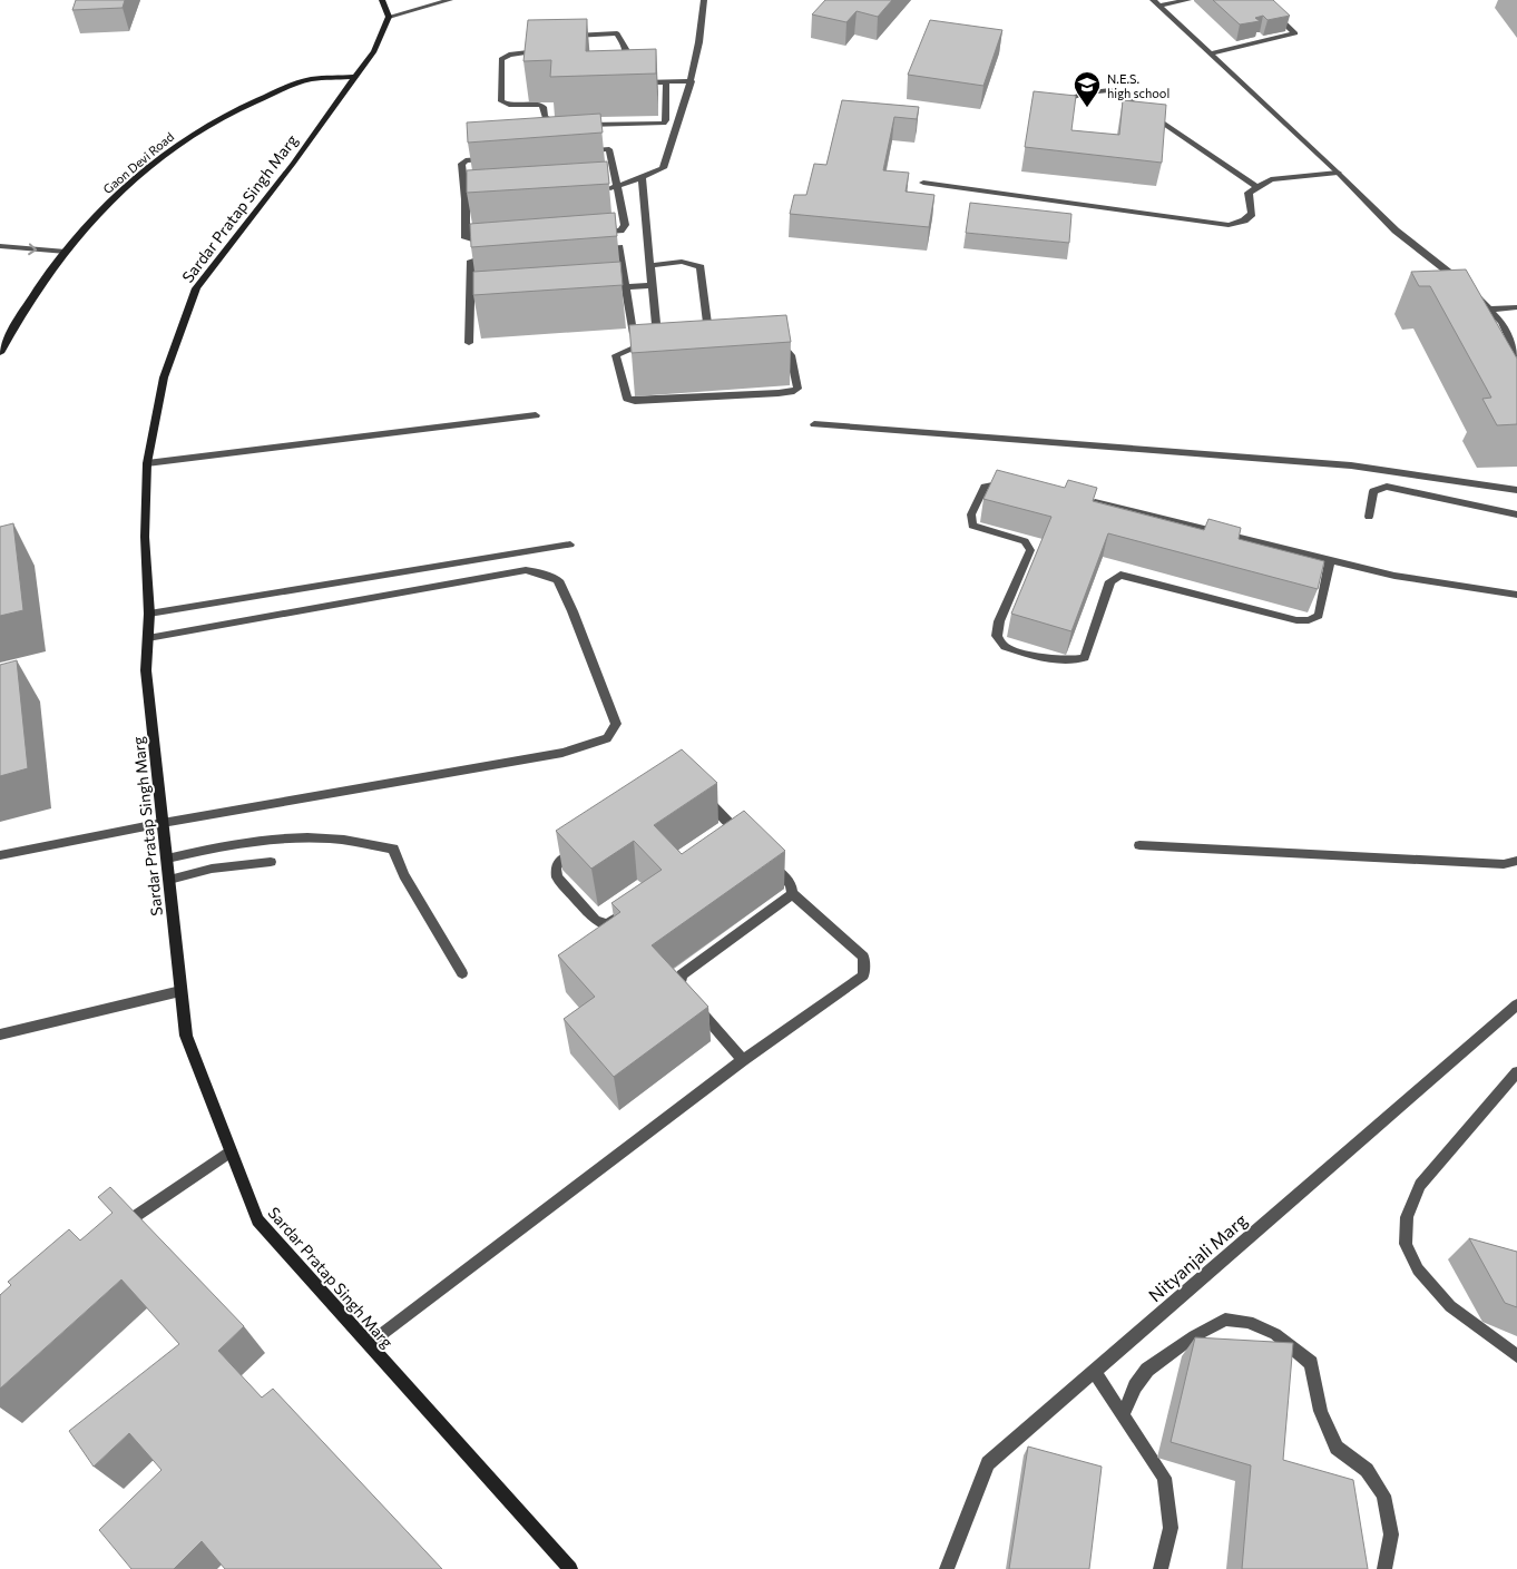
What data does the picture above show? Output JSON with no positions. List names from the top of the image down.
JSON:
{
  "streets": {
    "main road": ["Gaon Devi Road", "Sardar Pratap Singh Marg"],
    "street": ["Nityanjali Marg"]
  },
  "crossings": [
    ["Gaon Devi Road", "Sardar Pratap Singh Marg"]
  ],
  "places": {
    "school or university": ["N.E.S. high school"]
  }
}
